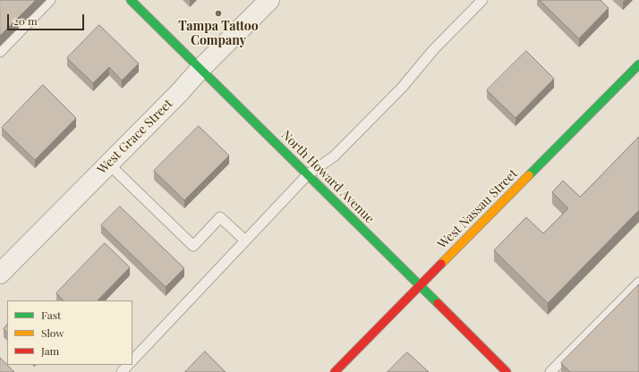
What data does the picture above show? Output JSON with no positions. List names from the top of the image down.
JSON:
{
  "streets": {
    "main road": ["North Howard Avenue", "West Nassau Street"],
    "street": ["West Grace Street"]
  },
  "crossings": [
    ["West Grace Street", "North Howard Avenue"],
    ["North Howard Avenue", "West Nassau Street"]
  ],
  "places": ["Tampa Tattoo Company"],
  "legend": ["Fast", "Slow", "Jam"],
  "scale_bar": "20 m"
}
